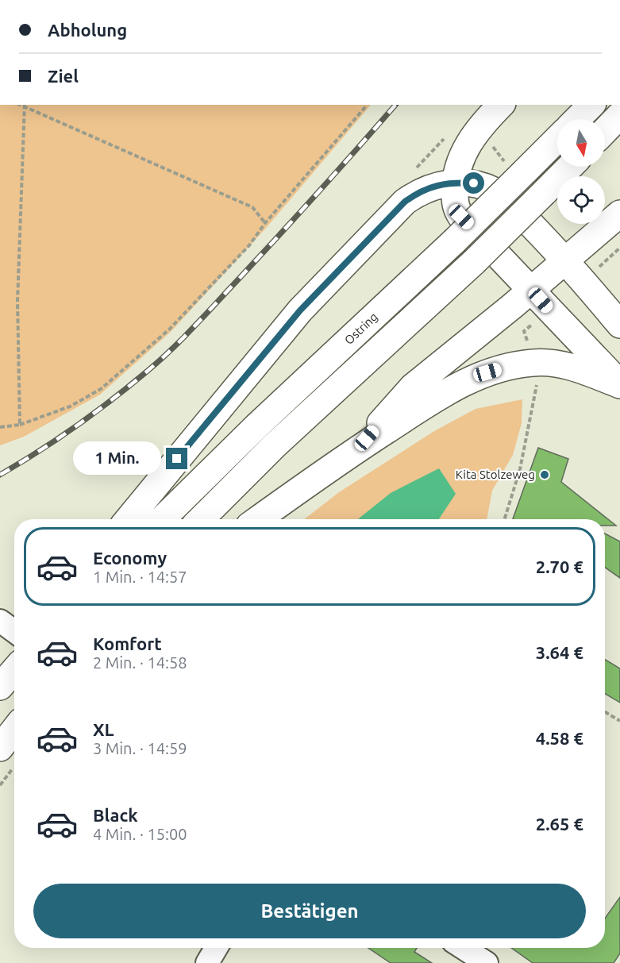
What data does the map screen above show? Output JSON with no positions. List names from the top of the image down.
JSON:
{
  "streets": {
    "highway": ["Ostring"]
  },
  "places": ["Kita Stolzeweg"],
  "north": "bottom",
  "page": {
    "banner": ["Abholung", "Ziel"],
    "bubble": "1 Min.",
    "list": [
      {
        "name": "Economy",
        "note": "1 Min. · 14:57",
        "value": "2.70 €"
      },
      {
        "name": "Komfort",
        "note": "2 Min. · 14:58",
        "value": "3.64 €"
      },
      {
        "name": "XL",
        "note": "3 Min. · 14:59",
        "value": "4.58 €"
      },
      {
        "name": "Black",
        "note": "4 Min. · 15:00",
        "value": "2.65 €"
      }
    ],
    "buttons": "Bestätigen"
  }
}
